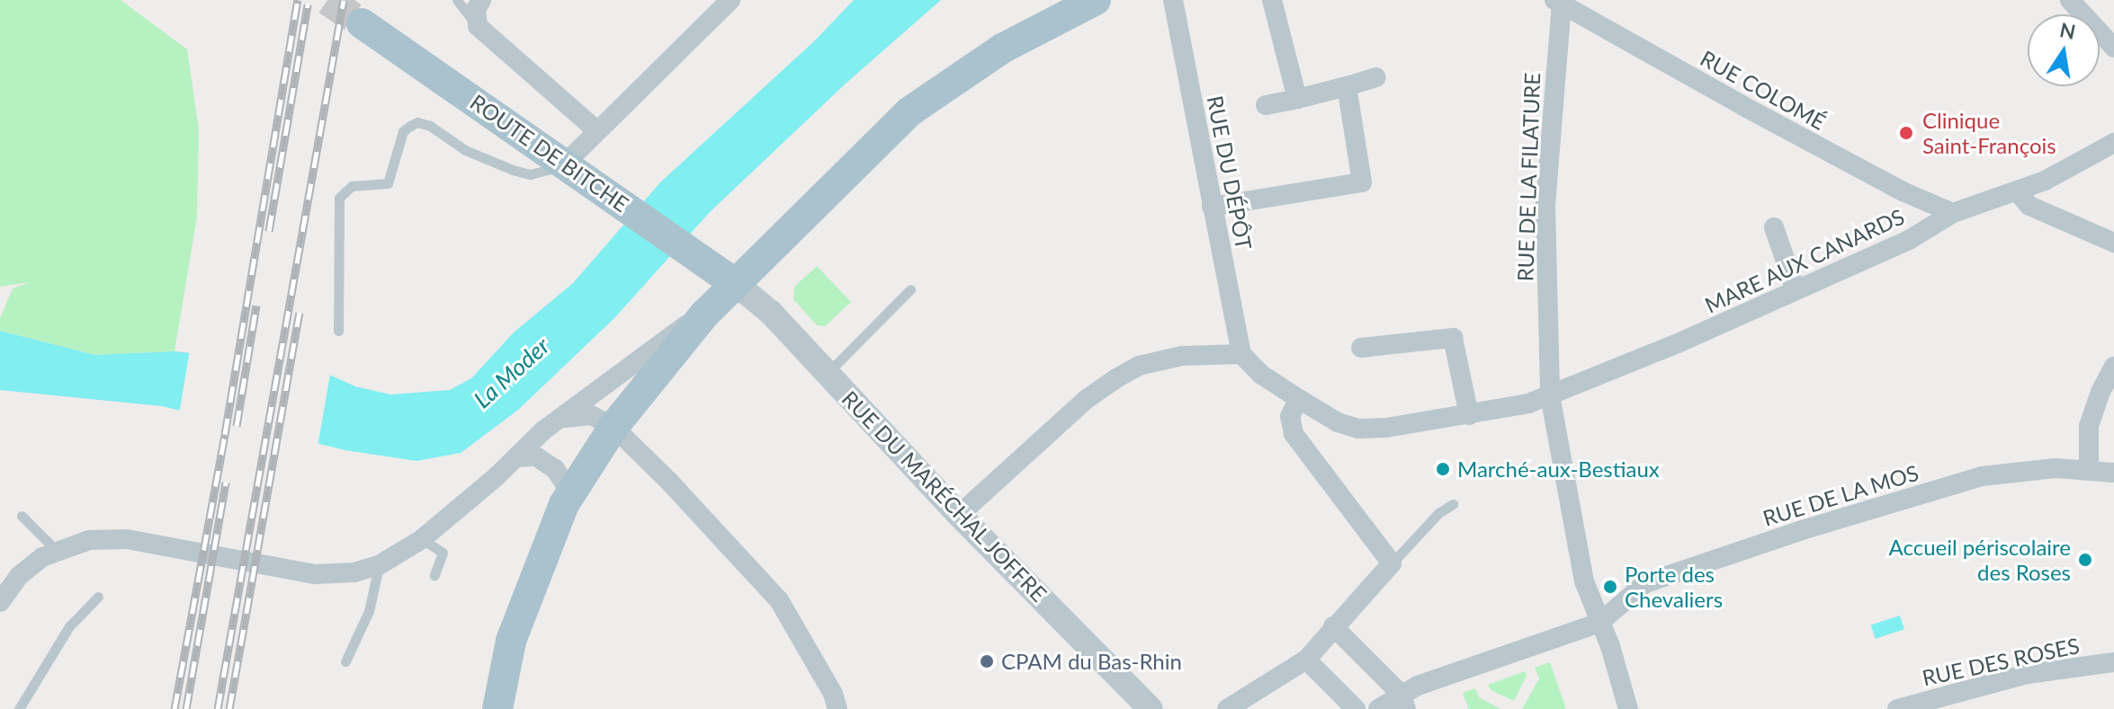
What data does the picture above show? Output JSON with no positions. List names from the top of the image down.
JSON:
{
  "streets": {
    "main road": ["ROUTE DE BITCHE"],
    "street": [
      "RUE COLOMÉ",
      "RUE DU DÉPÔT",
      "RUE DE LA FILATURE",
      "MARE AUX CANARDS",
      "RUE DE LA MOS",
      "RUE DU MARÉCHAL JOFFRE",
      "RUE DES ROSES"
    ]
  },
  "crossings": [
    ["RUE COLOMÉ", "RUE DE LA FILATURE"],
    ["RUE COLOMÉ", "MARE AUX CANARDS"],
    ["ROUTE DE BITCHE", "RUE DU MARÉCHAL JOFFRE"],
    ["RUE DU DÉPÔT", "MARE AUX CANARDS"],
    ["RUE DE LA FILATURE", "MARE AUX CANARDS"],
    ["RUE DE LA FILATURE", "RUE DE LA MOS"]
  ],
  "water": ["La Moder"],
  "places": [
    "Clinique Saint-François",
    "Marché-aux-Bestiaux",
    "Accueil périscolaire des Roses",
    "Porte des Chevaliers",
    "CPAM du Bas-Rhin"
  ],
  "north": "top"
}
